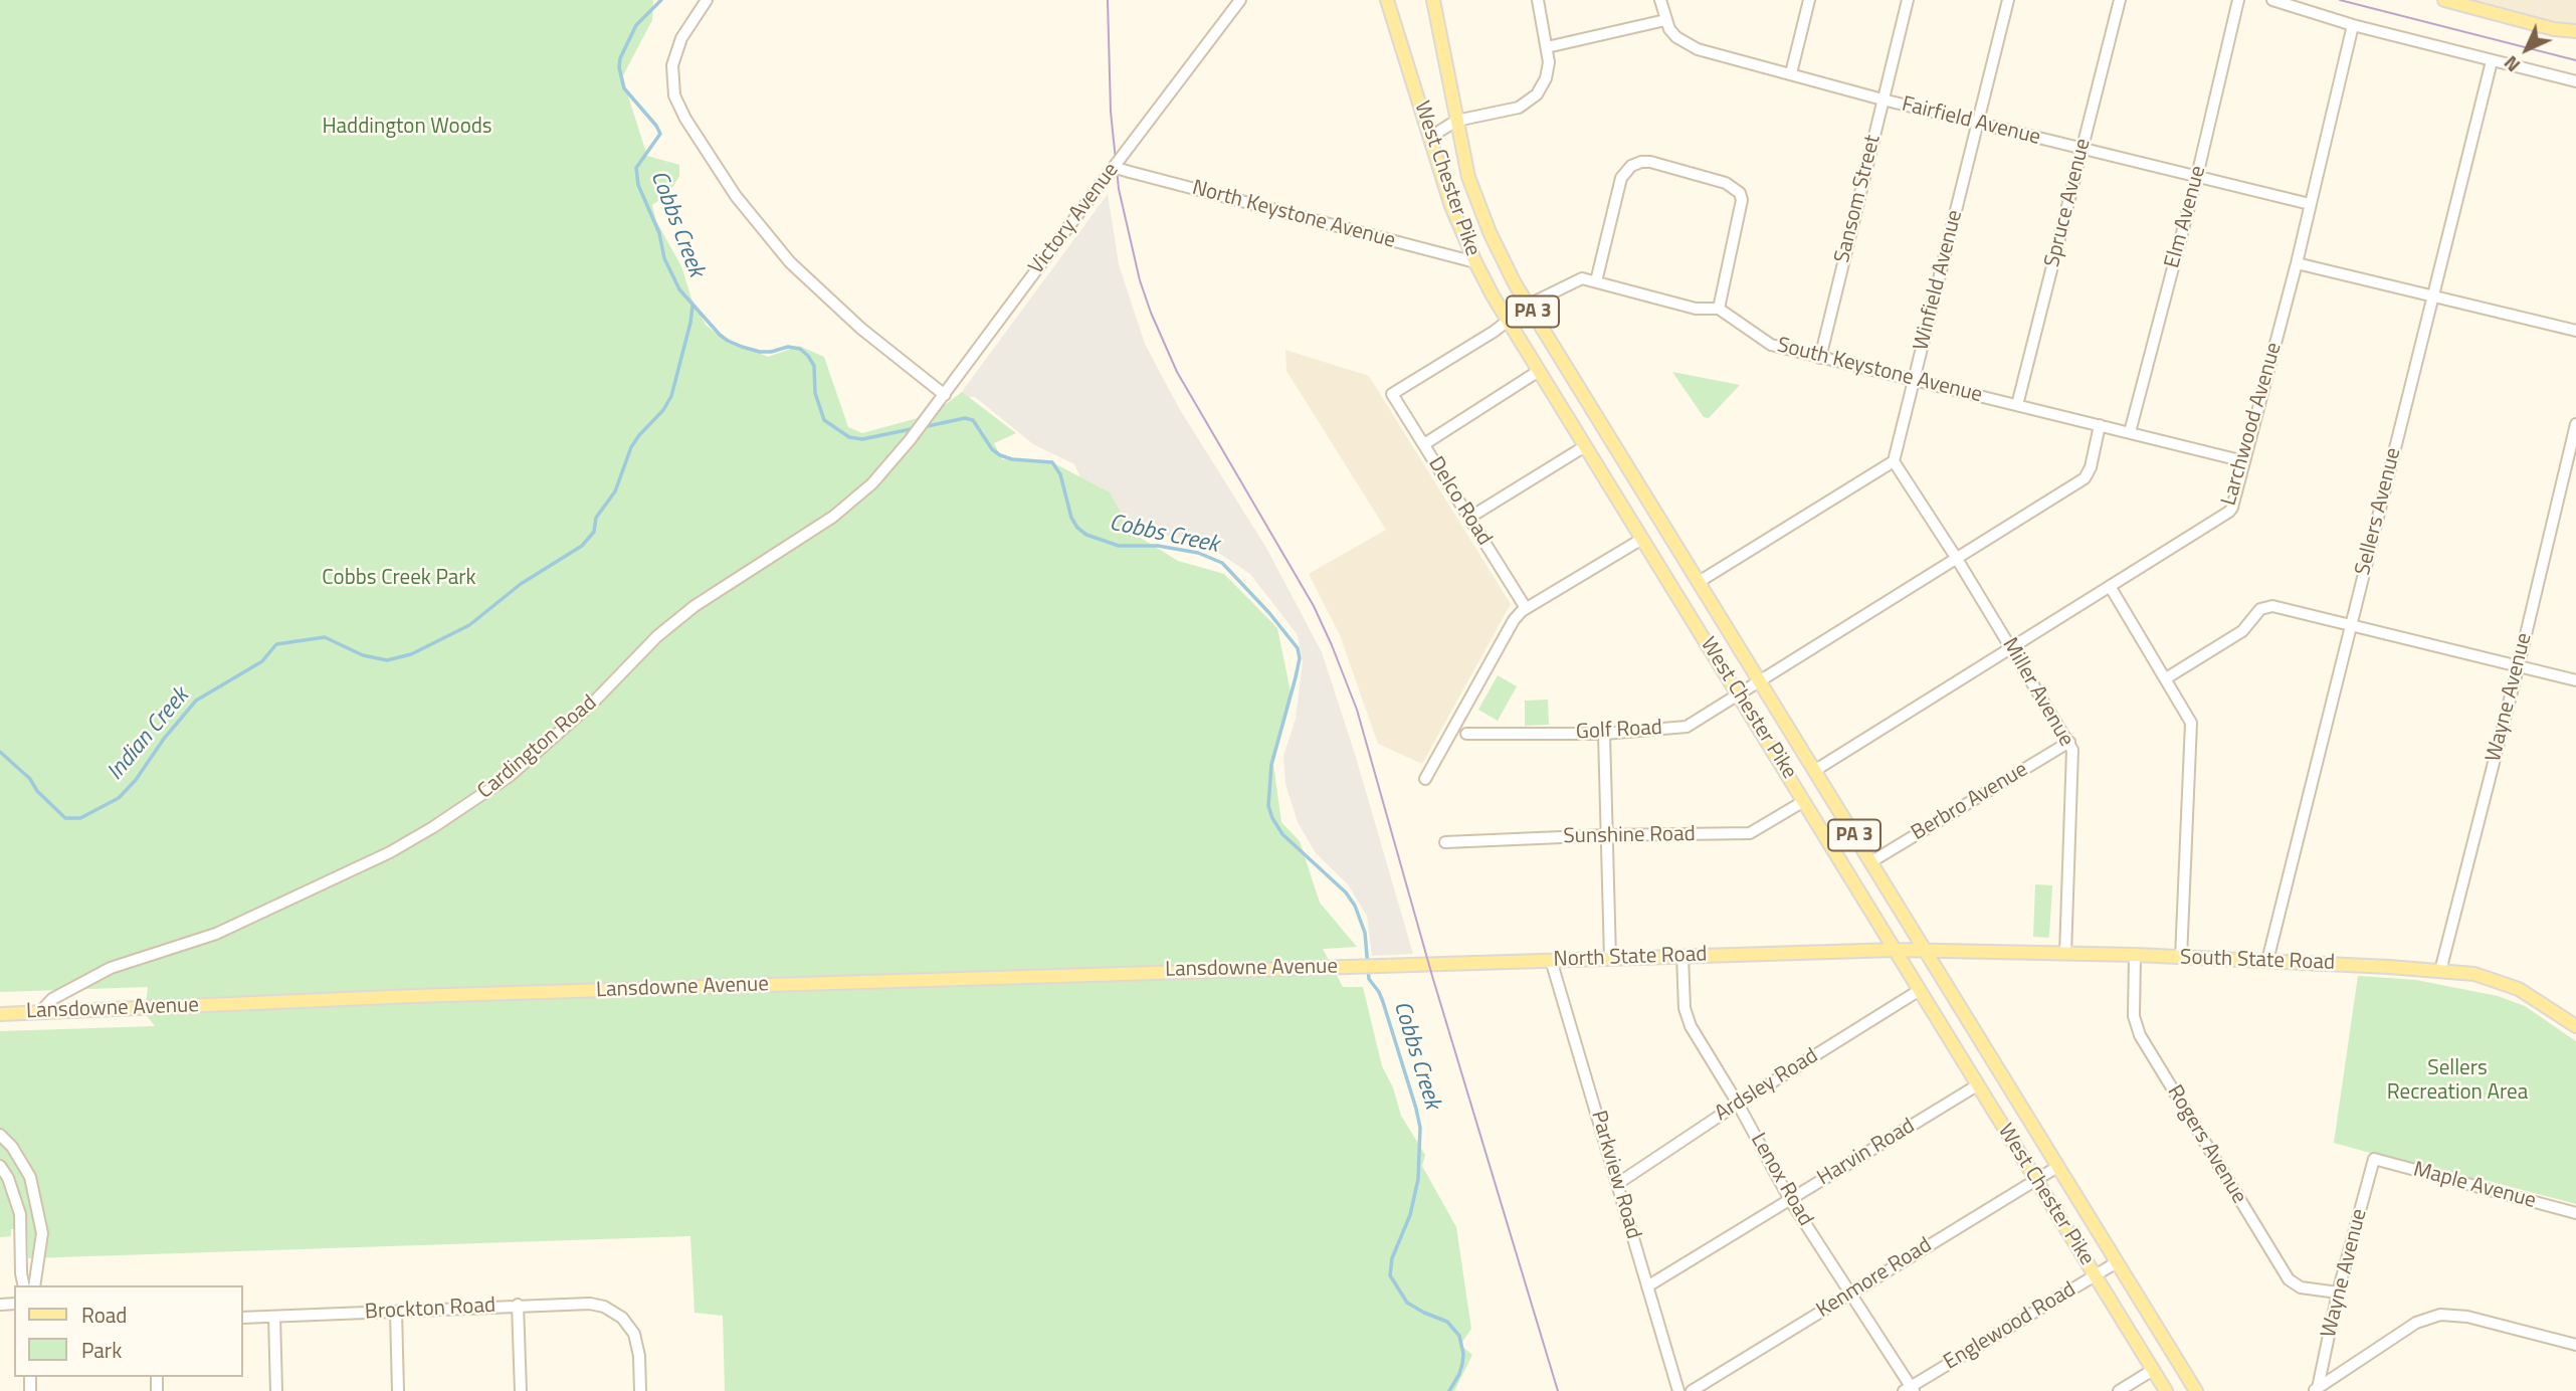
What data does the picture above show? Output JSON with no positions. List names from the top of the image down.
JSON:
{
  "streets": {
    "main road": [
      "West Chester Pike",
      "PA 3",
      "North State Road",
      "South State Road",
      "Lansdowne Avenue"
    ],
    "street": [
      "Fairfield Avenue",
      "Sansom Street",
      "Spruce Avenue",
      "North Keystone Avenue",
      "Elm Avenue",
      "Victory Avenue",
      "Winfield Avenue",
      "South Keystone Avenue",
      "Larchwood Avenue",
      "Delco Road",
      "Sellers Avenue",
      "Miller Avenue",
      "Wayne Avenue",
      "Golf Road",
      "Cardington Road",
      "Berbro Avenue",
      "Sunshine Road",
      "Ardsley Road",
      "Rogers Avenue",
      "Harvin Road",
      "Parkview Road",
      "Lenox Road",
      "Maple Avenue",
      "Kenmore Road",
      "Brockton Road",
      "Englewood Road"
    ]
  },
  "crossings": [
    ["Fairfield Avenue", "Sansom Street"],
    ["Fairfield Avenue", "Spruce Avenue"],
    ["Fairfield Avenue", "Elm Avenue"],
    ["Fairfield Avenue", "Winfield Avenue"],
    ["Fairfield Avenue", "Larchwood Avenue"],
    ["West Chester Pike", "North Keystone Avenue"],
    ["West Chester Pike", "South Keystone Avenue"],
    ["West Chester Pike", "Larchwood Avenue"],
    ["West Chester Pike", "Golf Road"],
    ["West Chester Pike", "Berbro Avenue"],
    ["West Chester Pike", "Sunshine Road"],
    ["West Chester Pike", "North State Road"],
    ["West Chester Pike", "South State Road"],
    ["West Chester Pike", "Ardsley Road"],
    ["West Chester Pike", "Harvin Road"],
    ["West Chester Pike", "Kenmore Road"],
    ["West Chester Pike", "Englewood Road"],
    ["Sansom Street", "South Keystone Avenue"],
    ["Spruce Avenue", "South Keystone Avenue"],
    ["North Keystone Avenue", "Victory Avenue"],
    ["Elm Avenue", "South Keystone Avenue"],
    ["Victory Avenue", "Cardington Road"],
    ["Winfield Avenue", "South Keystone Avenue"],
    ["Winfield Avenue", "Miller Avenue"],
    ["South Keystone Avenue", "Larchwood Avenue"],
    ["South Keystone Avenue", "Delco Road"],
    ["Larchwood Avenue", "Miller Avenue"],
    ["Sellers Avenue", "South State Road"],
    ["Miller Avenue", "Berbro Avenue"],
    ["Miller Avenue", "South State Road"],
    ["Wayne Avenue", "South State Road"],
    ["Wayne Avenue", "Rogers Avenue"],
    ["Wayne Avenue", "Maple Avenue"],
    ["Cardington Road", "Lansdowne Avenue"],
    ["North State Road", "South State Road"],
    ["North State Road", "Lansdowne Avenue"],
    ["North State Road", "Parkview Road"],
    ["North State Road", "Lenox Road"],
    ["South State Road", "Rogers Avenue"],
    ["Ardsley Road", "Parkview Road"],
    ["Ardsley Road", "Lenox Road"],
    ["Harvin Road", "Parkview Road"],
    ["Harvin Road", "Lenox Road"],
    ["Lenox Road", "Kenmore Road"],
    ["Lenox Road", "Englewood Road"]
  ],
  "water": ["Cobbs Creek", "Indian Creek"],
  "parks": ["Haddington Woods", "Cobbs Creek Park", "Sellers Recreation Area"],
  "legend": ["Road", "Park"],
  "north": "bottom left"
}
